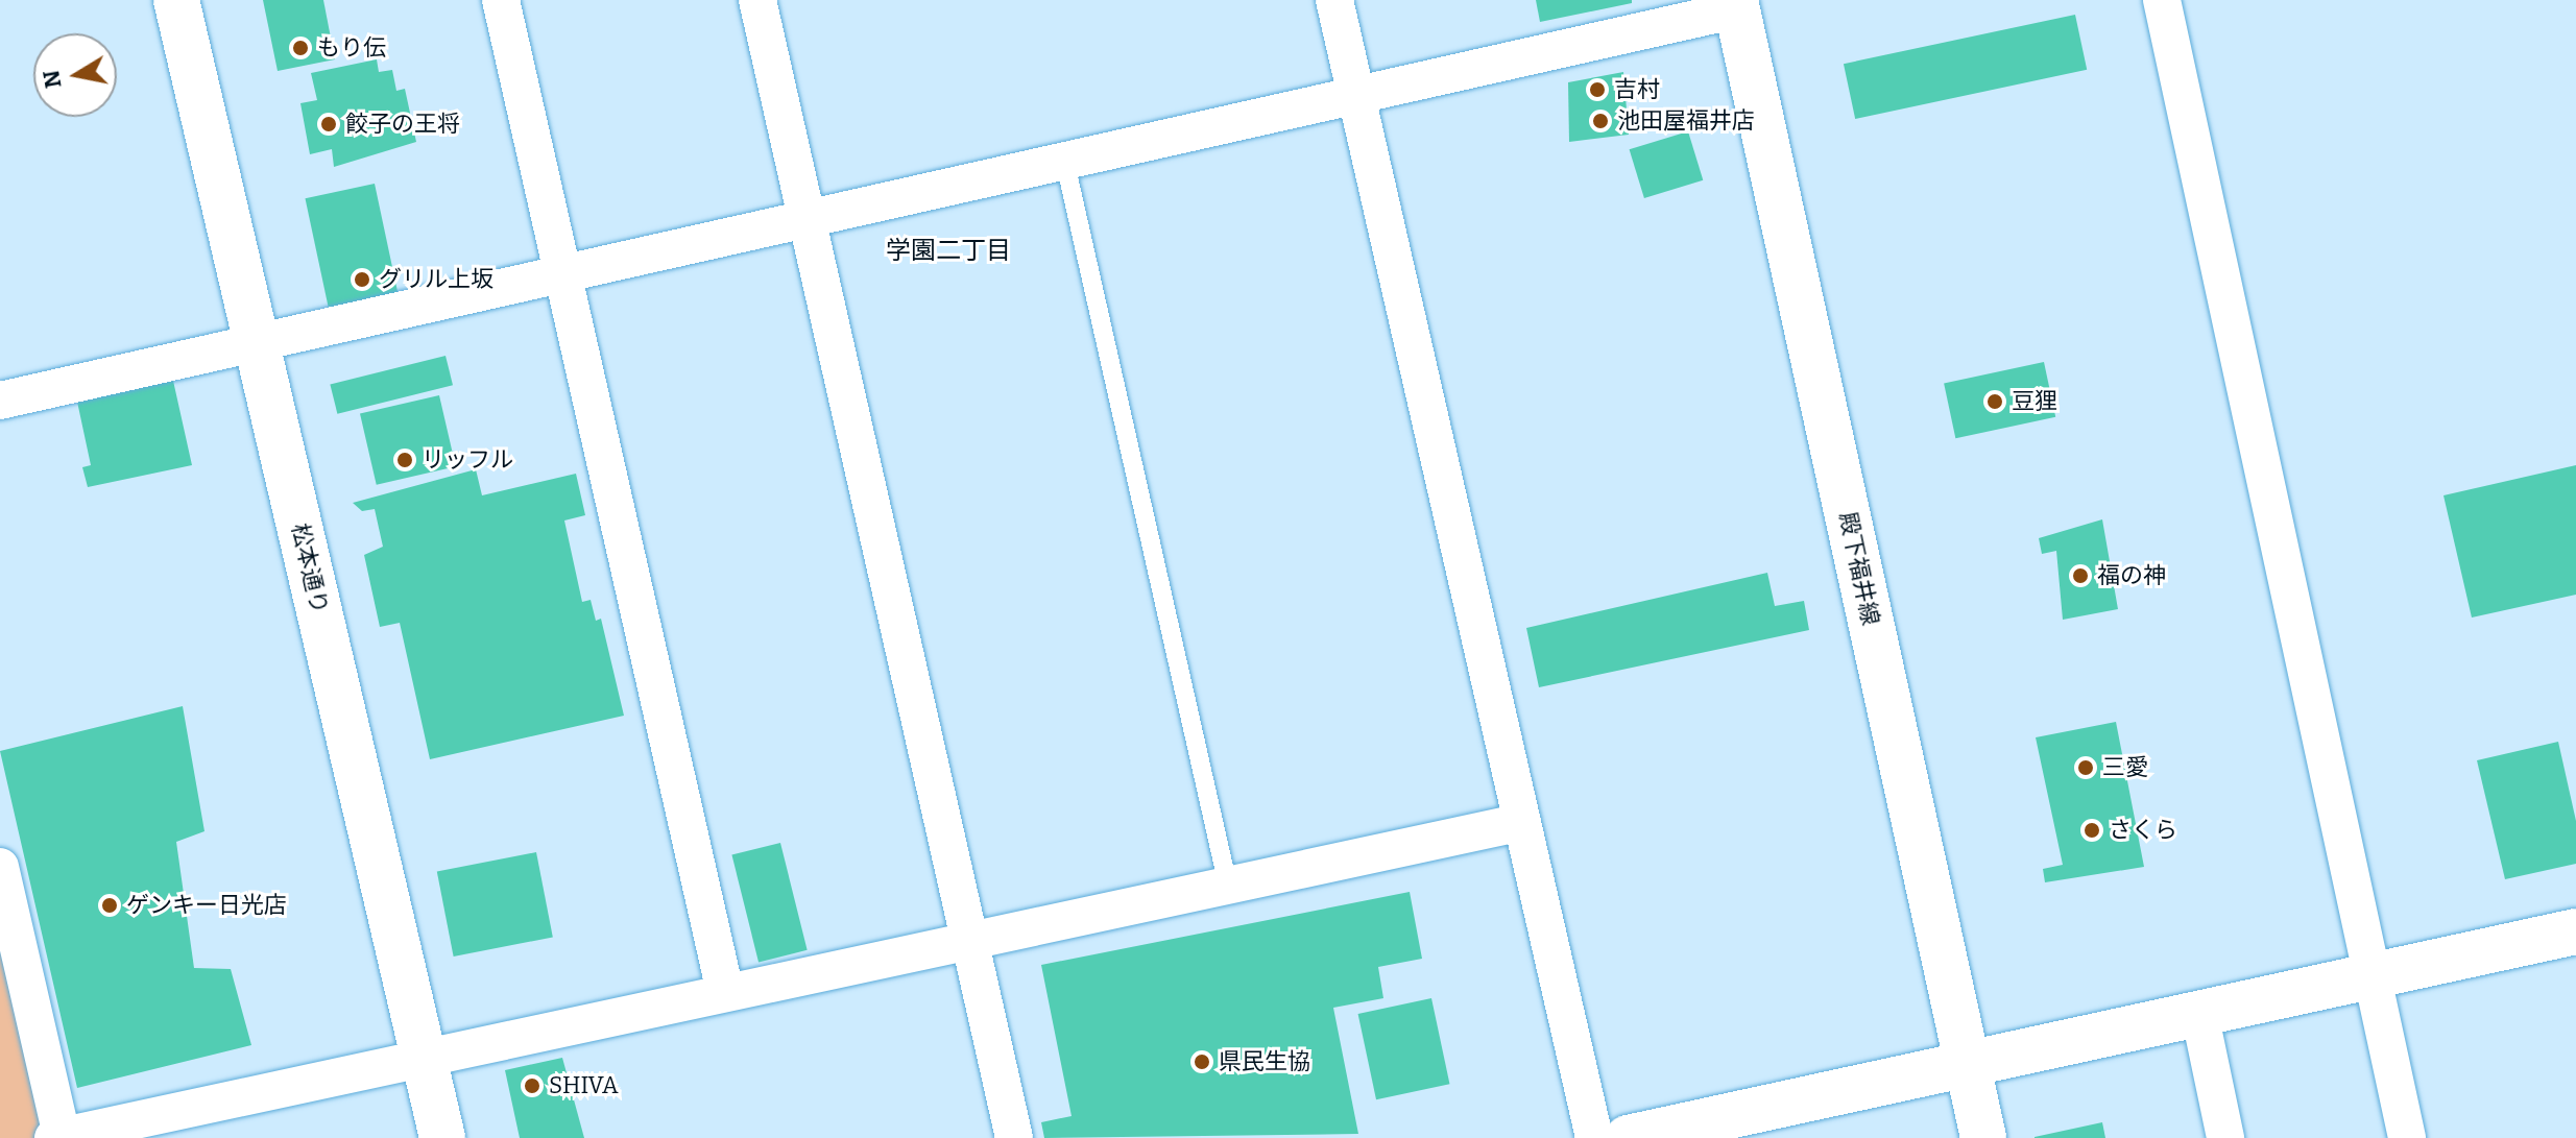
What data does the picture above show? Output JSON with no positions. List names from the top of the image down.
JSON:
{
  "streets": {
    "street": ["松本通り", "殿下福井線"]
  },
  "districts": ["学園二丁目"],
  "places": [
    "もり伝",
    "吉村",
    "池田屋福井店",
    "餃子の王将",
    "グリル上坂",
    "豆狸",
    "リッフル",
    "福の神",
    "三愛",
    "さくら",
    "ゲンキー日光店",
    "県民生協",
    "SHIVA"
  ],
  "north": "left"
}
